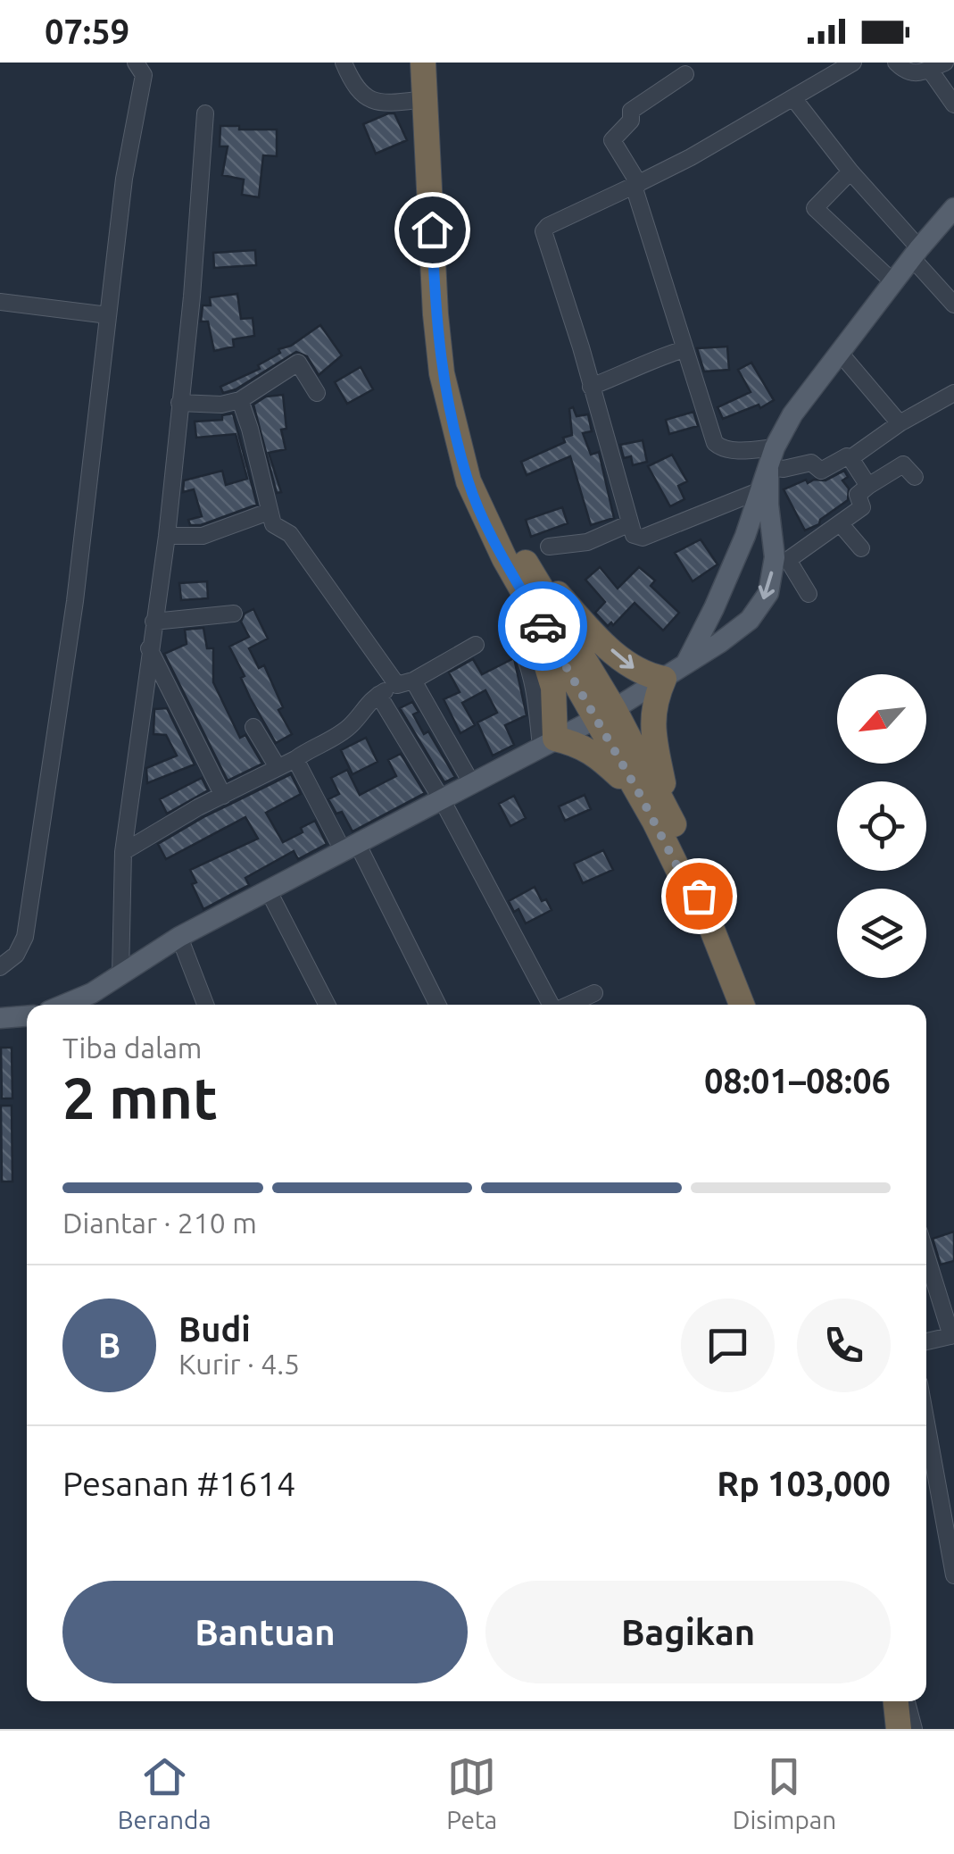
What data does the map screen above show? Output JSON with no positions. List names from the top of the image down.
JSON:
{
  "north": "bottom left",
  "page": {
    "status": "07:59",
    "heading": ["2 mnt", "Tiba dalam", "08:01–08:06"],
    "panel": [
      "Budi",
      "Kurir · 4.5",
      "Pesanan #1614",
      "Rp 103,000"
    ],
    "bar": "Diantar · 210 m",
    "round": "B",
    "buttons": ["Bantuan", "Bagikan"],
    "tabs": ["Beranda", "Peta", "Disimpan"]
  }
}
